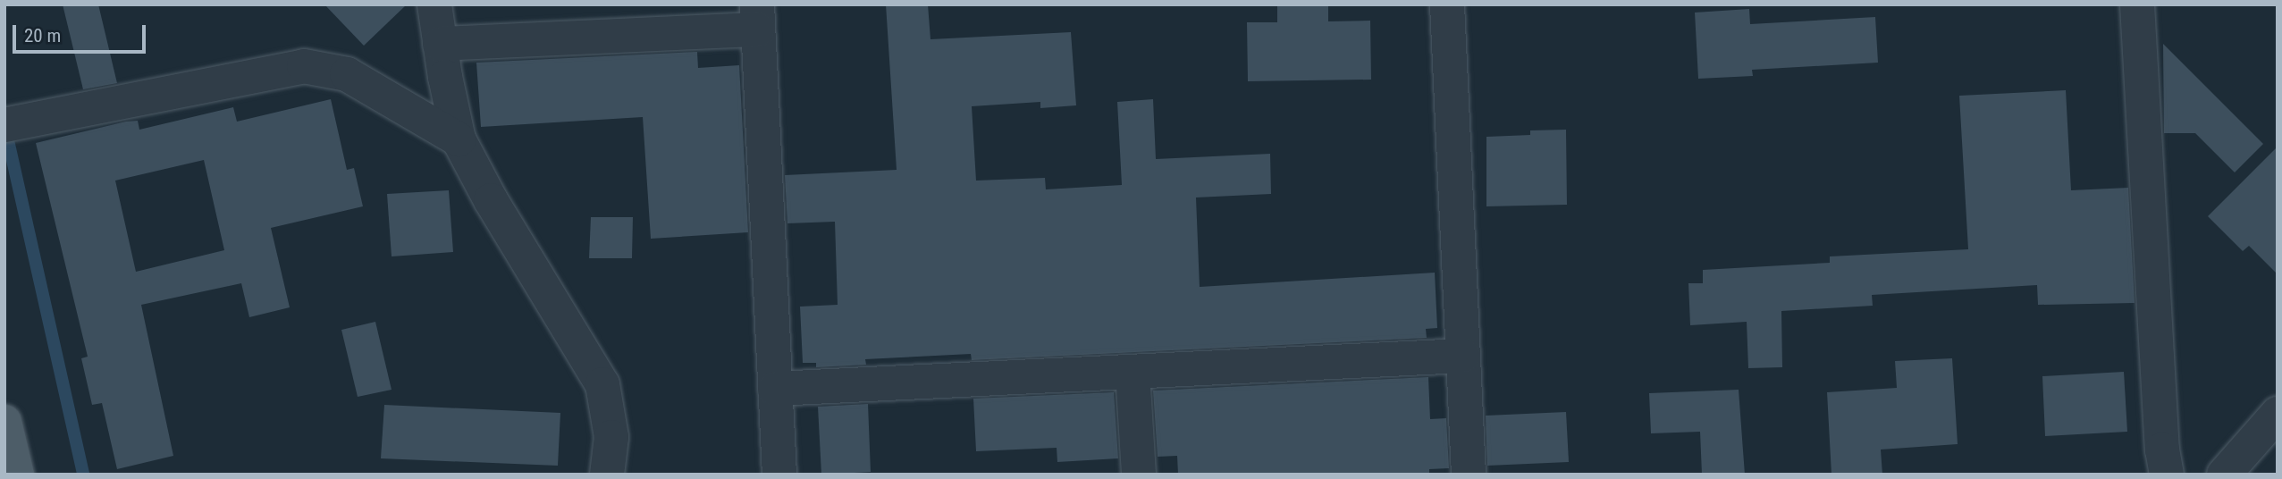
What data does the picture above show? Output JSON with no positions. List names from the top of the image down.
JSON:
{
  "scale_bar": "20 m"
}
